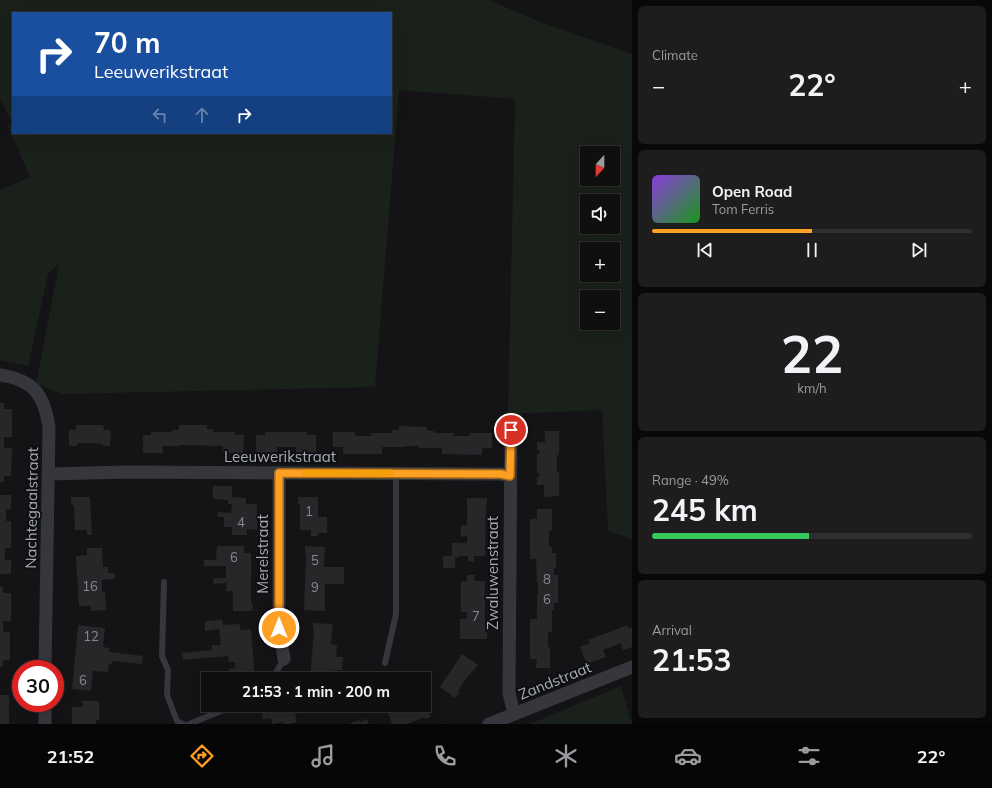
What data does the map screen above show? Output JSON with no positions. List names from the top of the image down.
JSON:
{
  "streets": {
    "street": [
      "Leeuwerikstraat",
      "Nachtegaalstraat",
      "Merelstraat",
      "Zwaluwenstraat",
      "Zandstraat"
    ]
  },
  "crossings": [
    ["Leeuwerikstraat", "Nachtegaalstraat"],
    ["Leeuwerikstraat", "Merelstraat"],
    ["Leeuwerikstraat", "Zwaluwenstraat"],
    ["Zwaluwenstraat", "Zandstraat"]
  ],
  "house_numbers": [
    "1",
    "4",
    "6",
    "5",
    "8",
    "16",
    "9",
    "6",
    "7",
    "12",
    "6"
  ],
  "north": "bottom",
  "page": {
    "tile": [
      "Climate",
      ["22", "km/h"],
      ["Range · 49%", "245 km"],
      ["Arrival", "21:53"]
    ],
    "turn": ["70 m", "Leeuwerikstraat"],
    "heat": ["−", "22°", "+"],
    "map_buttons": ["+", "−"],
    "song": ["Open Road", "Tom Ferris"],
    "limit": "30",
    "trip": "21:53 · 1 min · 200 m",
    "tabs": ["21:52", "22°"]
  }
}
